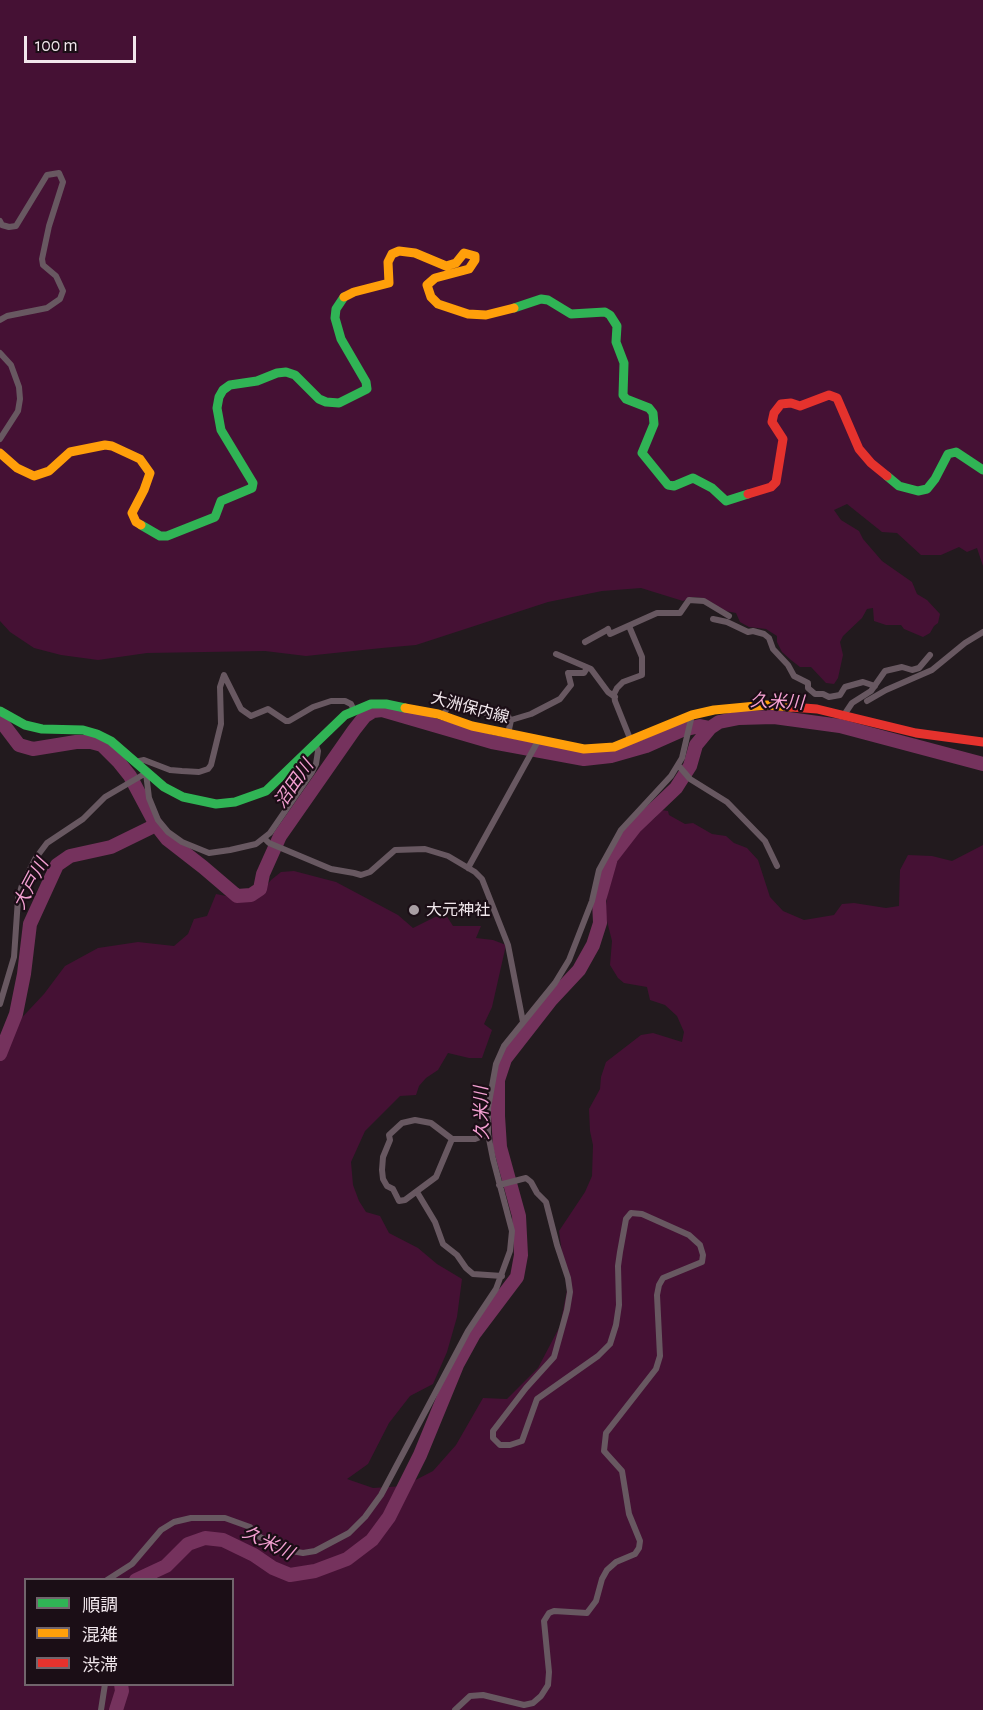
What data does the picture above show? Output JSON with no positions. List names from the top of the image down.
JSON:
{
  "streets": {
    "street": ["大洲保内線"]
  },
  "water": ["久米川", "沼田川", "大戸川"],
  "places": ["大元神社"],
  "legend": ["順調", "混雑", "渋滞"],
  "scale_bar": "100 m"
}
